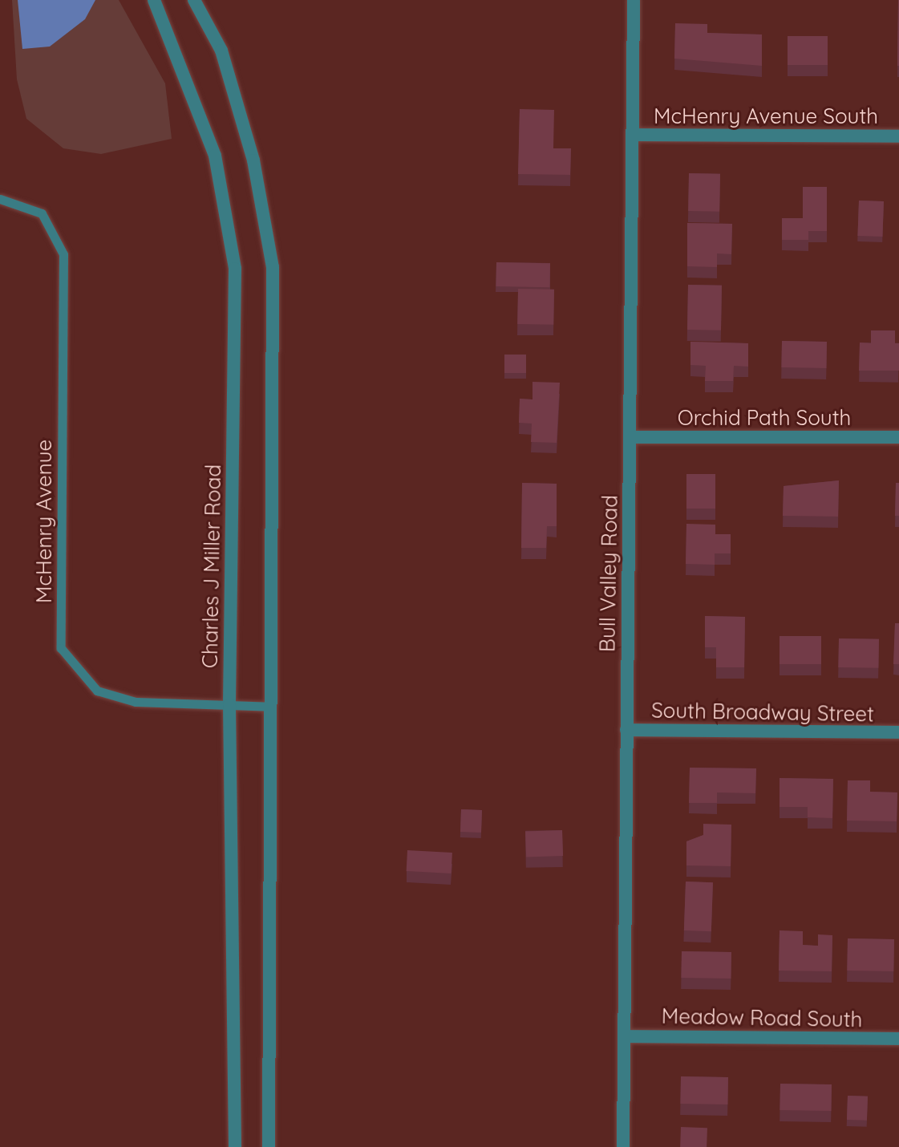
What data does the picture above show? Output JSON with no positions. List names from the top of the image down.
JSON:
{
  "streets": {
    "street": [
      "McHenry Avenue South",
      "Orchid Path South",
      "Charles J Miller Road",
      "Bull Valley Road",
      "South Broadway Street",
      "Meadow Road South"
    ],
    "lane": ["McHenry Avenue"]
  },
  "crossings": [
    ["McHenry Avenue South", "Bull Valley Road"],
    ["Orchid Path South", "Bull Valley Road"],
    ["McHenry Avenue", "Charles J Miller Road"],
    ["Bull Valley Road", "South Broadway Street"],
    ["Bull Valley Road", "Meadow Road South"]
  ]
}
